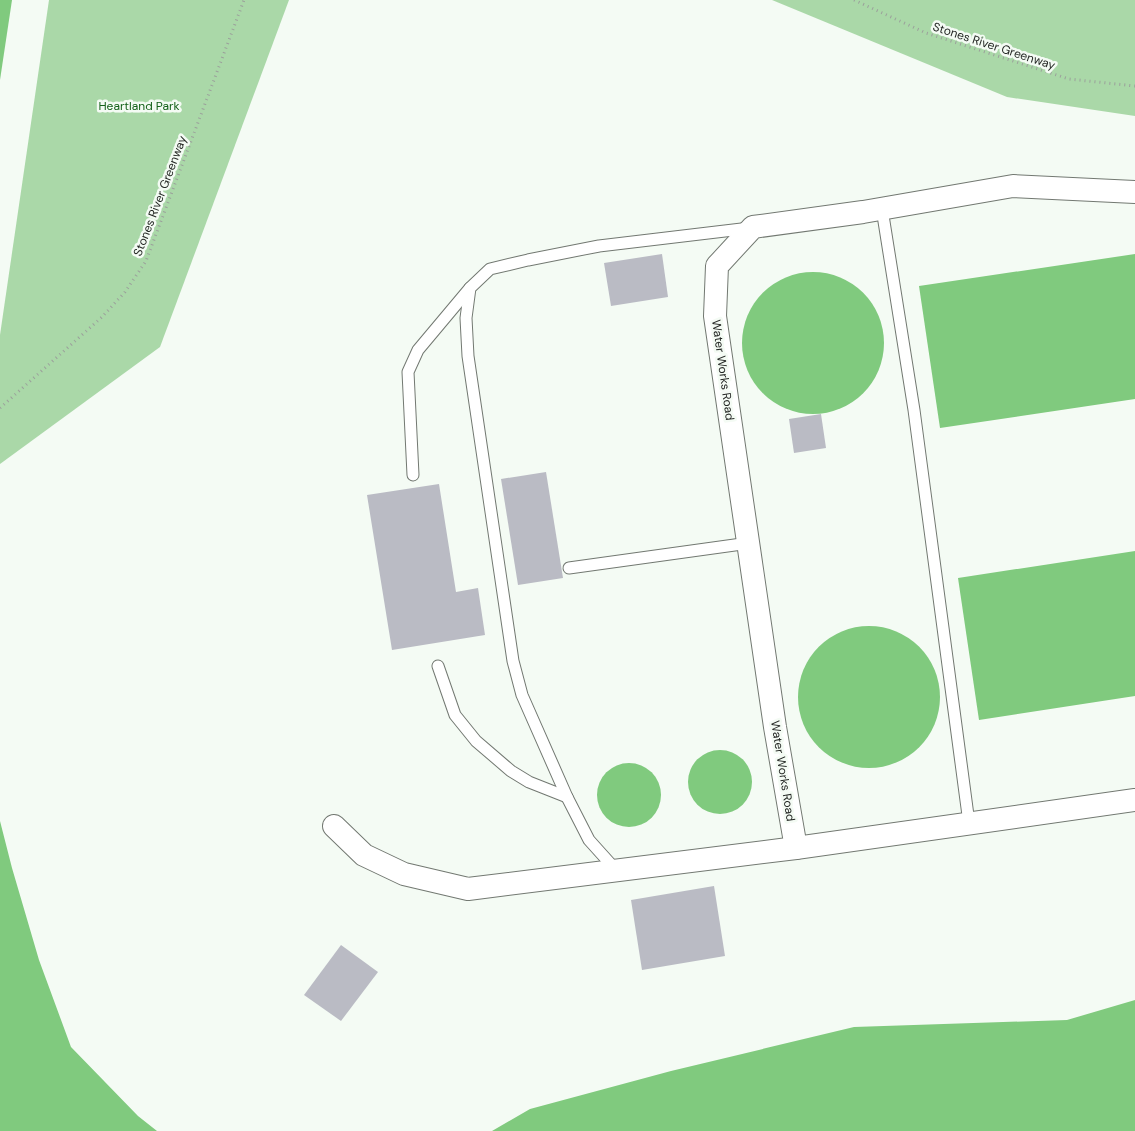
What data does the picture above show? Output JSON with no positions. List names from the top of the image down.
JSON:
{
  "streets": {
    "street": ["Water Works Road"],
    "path": ["Stones River Greenway"]
  },
  "parks": ["Heartland Park"]
}
